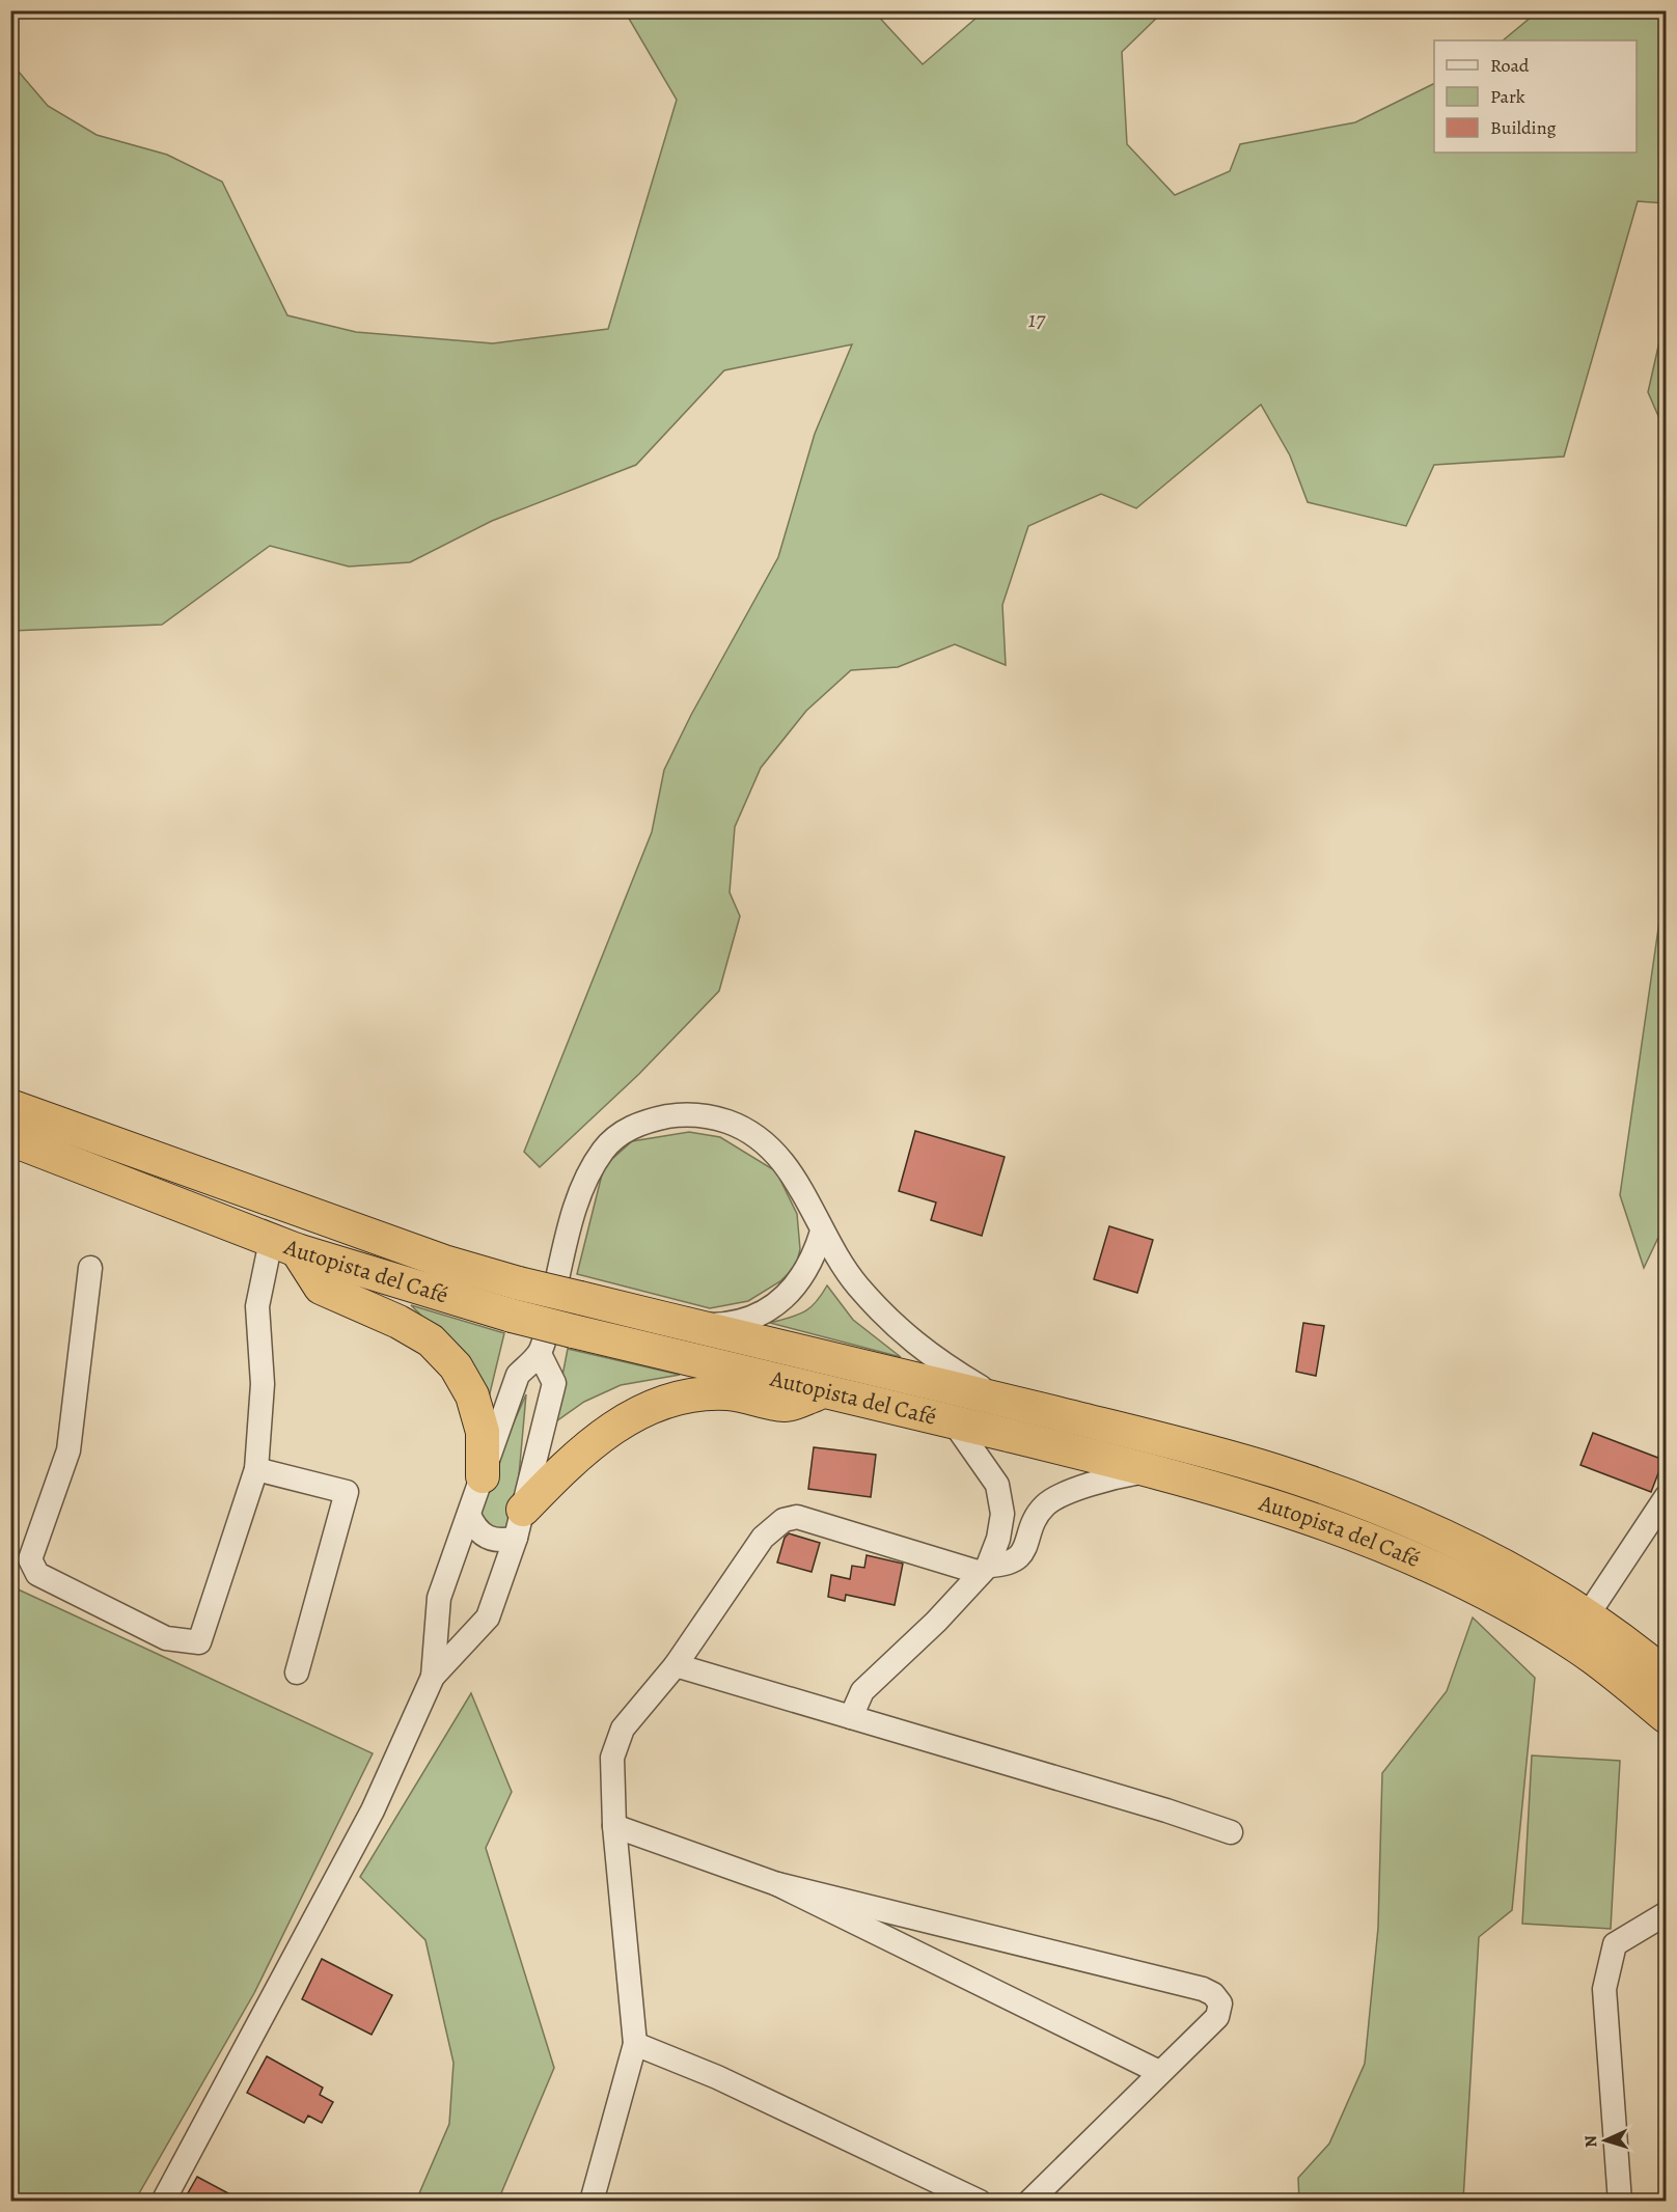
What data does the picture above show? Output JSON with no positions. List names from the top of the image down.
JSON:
{
  "streets": {
    "highway": ["Autopista del Café"]
  },
  "parks": ["17"],
  "legend": ["Road", "Park", "Building"],
  "north": "left"
}
